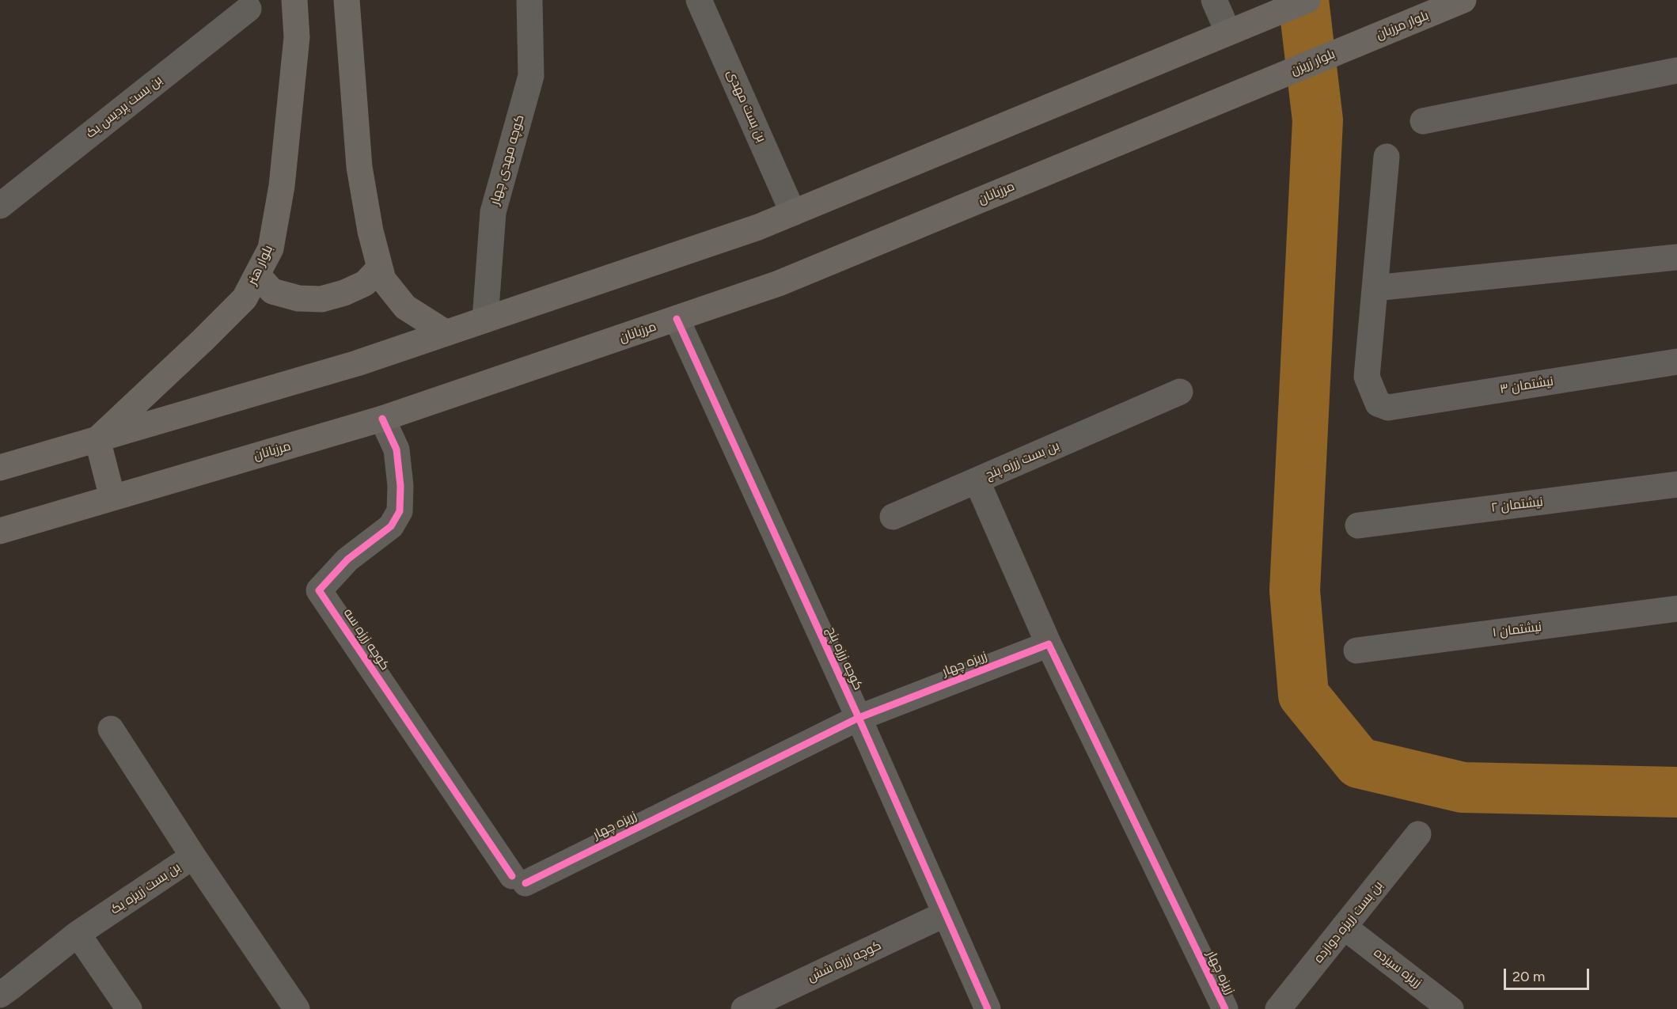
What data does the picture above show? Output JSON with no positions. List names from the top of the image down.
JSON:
{
  "streets": {
    "main road": [
      "بلوار مرزبان",
      "بلوار زریزن",
      "مرزبانان",
      "بلوار هنر"
    ],
    "street": [
      "بن بست مهدی",
      "بن بست پردیس یک",
      "کوچه مهدی چهار",
      "نيشتمان ۳",
      "بن بست زرزه پنج",
      "نيشتمان ۲",
      "نيشتمان ۱",
      "کوچه زرزه سه",
      "کوچه زرزه پنج",
      "زریزه چهار",
      "بن بست زریزه یک",
      "بن بست زریزه دوازده",
      "کوچه زرزه شش",
      "زریزه سیزده"
    ]
  },
  "crossings": [
    ["بلوار مرزبان", "بلوار زریزن"],
    ["بلوار زریزن", "مرزبانان"],
    ["مرزبانان", "کوچه زرزه سه"],
    ["مرزبانان", "کوچه زرزه پنج"],
    ["بن بست زرزه پنج", "زریزه چهار"],
    ["کوچه زرزه سه", "زریزه چهار"],
    ["کوچه زرزه پنج", "زریزه چهار"],
    ["کوچه زرزه پنج", "کوچه زرزه شش"],
    ["بن بست زریزه دوازده", "زریزه سیزده"]
  ],
  "scale_bar": "20 m"
}
